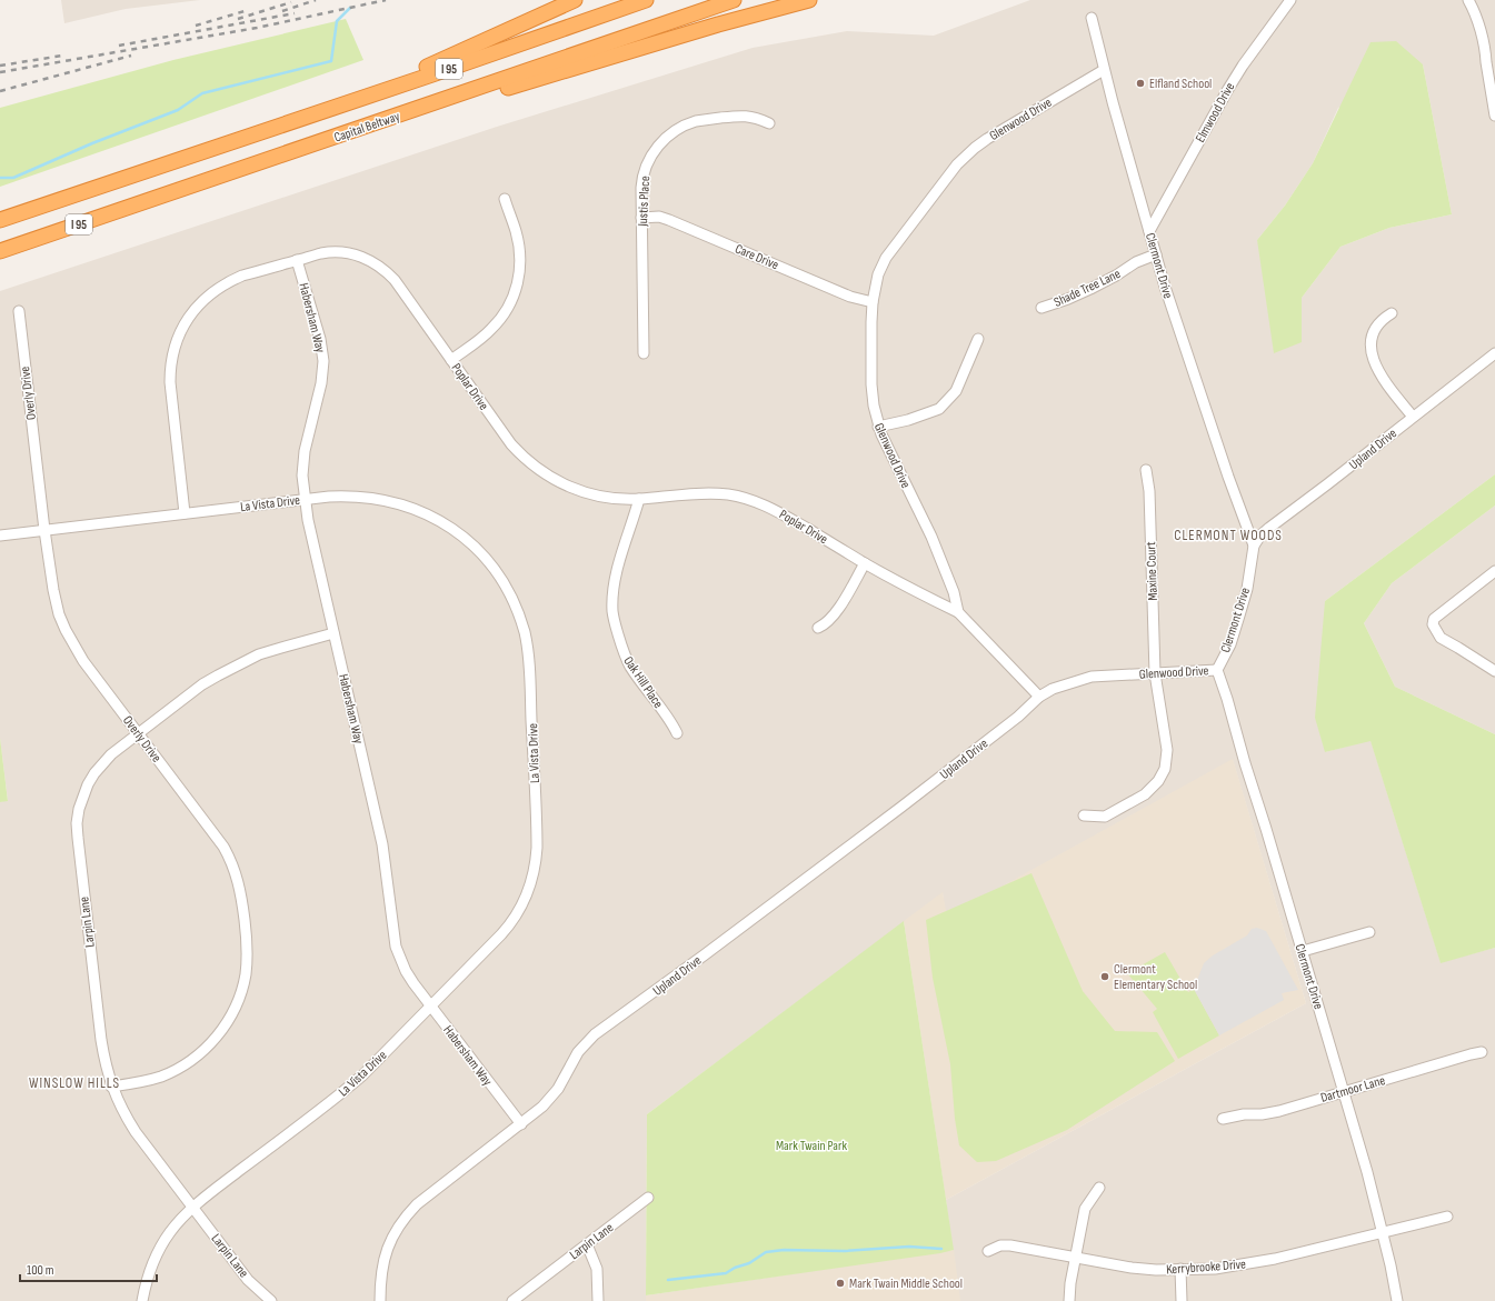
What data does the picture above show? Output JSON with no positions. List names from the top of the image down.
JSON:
{
  "streets": {
    "highway": ["I 95", "Capital Beltway"],
    "street": [
      "Elmwood Drive",
      "Glenwood Drive",
      "Justis Place",
      "Care Drive",
      "Clermont Drive",
      "Shade Tree Lane",
      "Habersham Way",
      "Poplar Drive",
      "Overly Drive",
      "Upland Drive",
      "La Vista Drive",
      "Maxine Court",
      "Oak Hill Place",
      "Larpin Lane",
      "Dartmoor Lane",
      "Kerrybrooke Drive"
    ]
  },
  "crossings": [
    ["Elmwood Drive", "Clermont Drive"],
    ["Glenwood Drive", "Care Drive"],
    ["Glenwood Drive", "Clermont Drive"],
    ["Glenwood Drive", "Poplar Drive"],
    ["Glenwood Drive", "Upland Drive"],
    ["Glenwood Drive", "Maxine Court"],
    ["Justis Place", "Care Drive"],
    ["Clermont Drive", "Shade Tree Lane"],
    ["Clermont Drive", "Upland Drive"],
    ["Clermont Drive", "Dartmoor Lane"],
    ["Clermont Drive", "Kerrybrooke Drive"],
    ["Habersham Way", "Poplar Drive"],
    ["Habersham Way", "Upland Drive"],
    ["Habersham Way", "La Vista Drive"],
    ["Habersham Way", "Larpin Lane"],
    ["Poplar Drive", "La Vista Drive"],
    ["Poplar Drive", "Oak Hill Place"],
    ["Overly Drive", "La Vista Drive"],
    ["Overly Drive", "Larpin Lane"],
    ["La Vista Drive", "Larpin Lane"]
  ],
  "districts": ["CLERMONT WOODS", "WINSLOW HILLS"],
  "parks": ["Mark Twain Park"],
  "places": ["Elfland School", "Clermont Elementary School", "Mark Twain Middle School"],
  "scale_bar": "100 m"
}
